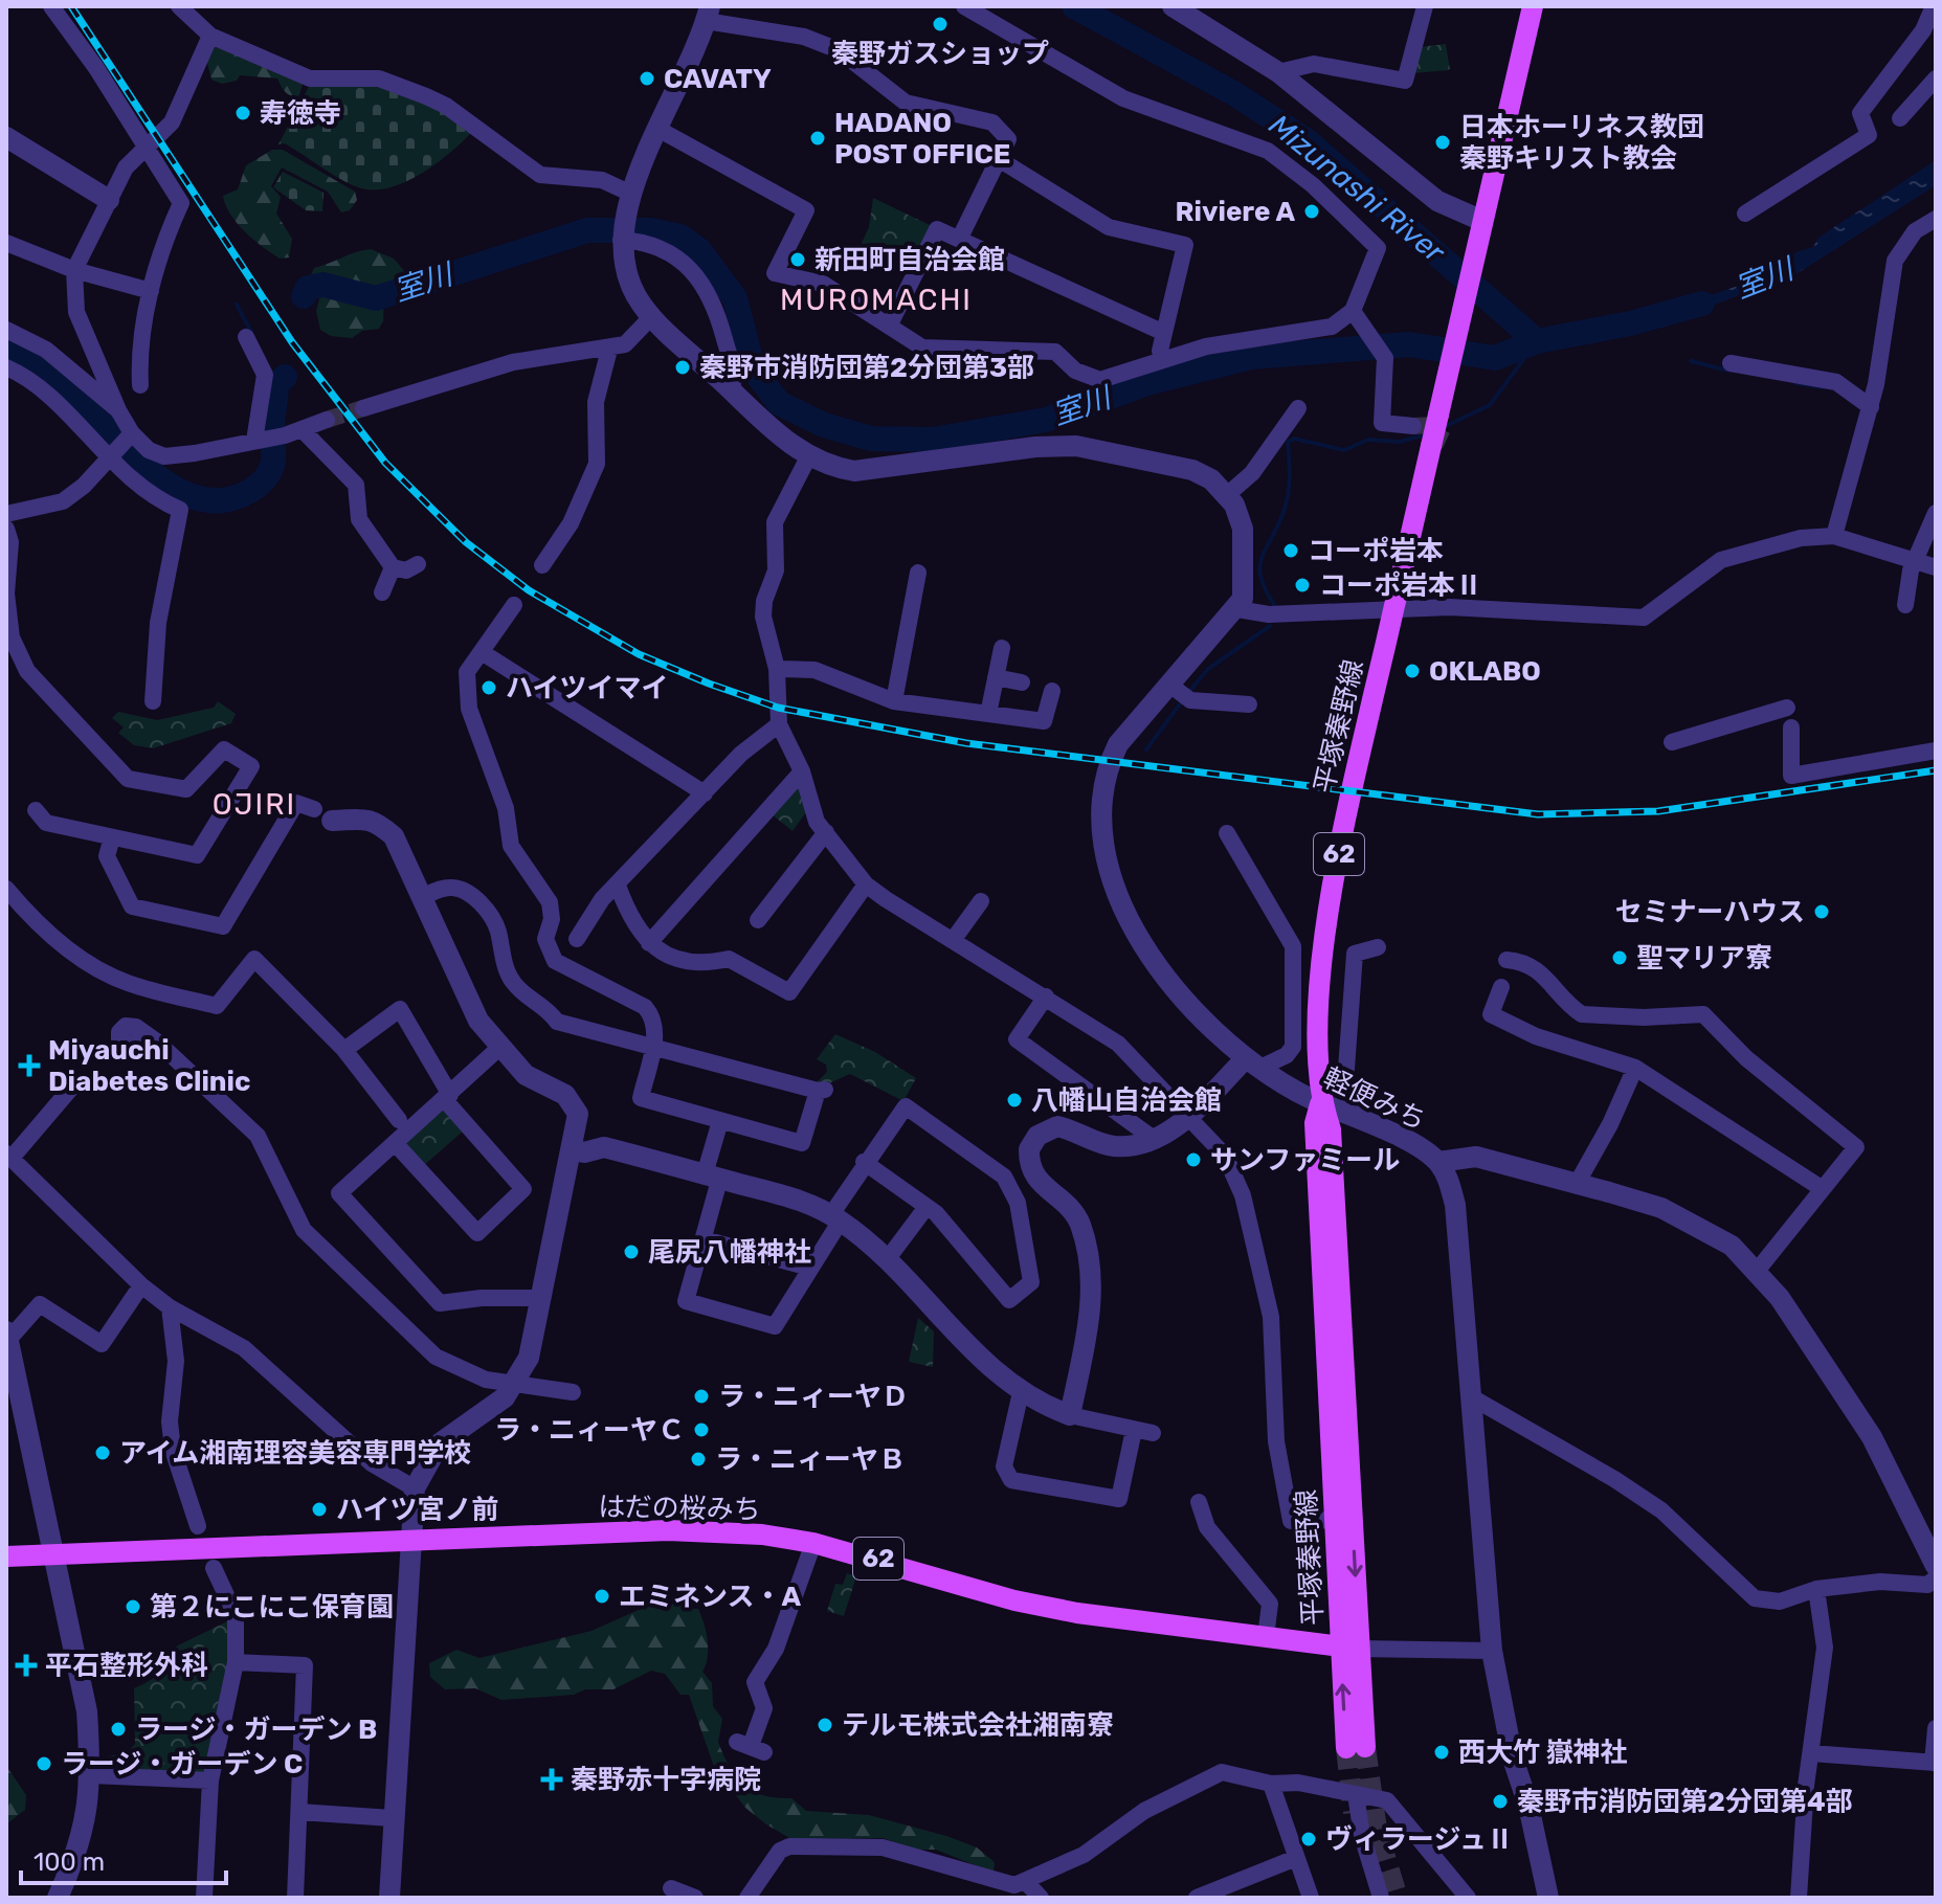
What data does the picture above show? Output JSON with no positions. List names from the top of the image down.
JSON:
{
  "streets": {
    "main road": ["平塚秦野線", "62", "はだの桜みち"],
    "street": ["軽便みち"]
  },
  "crossings": [
    ["平塚秦野線", "62"],
    ["平塚秦野線", "軽便みち"],
    ["平塚秦野線", "はだの桜みち"]
  ],
  "districts": ["MUROMACHI", "OJIRI"],
  "water": ["Mizunashi River", "室川"],
  "places": {
    "other": [
      "秦野ガスショップ",
      "CAVATY",
      "寿徳寺",
      "HADANO POST OFFICE",
      "日本ホーリネス教団 秦野キリスト教会",
      "Riviere A",
      "新田町自治会館",
      "秦野市消防団第2分団第3部",
      "コーポ岩本",
      "コーポ岩本Ⅱ",
      "OKLABO",
      "ハイツイマイ",
      "セミナーハウス",
      "聖マリア寮",
      "八幡山自治会館",
      "サンファミール",
      "尾尻八幡神社",
      "ラ・ニィーヤＤ",
      "ラ・ニィーヤＣ",
      "アイム湘南理容美容専門学校",
      "ラ・ニィーヤＢ",
      "ハイツ宮ノ前",
      "エミネンス・A",
      "第２にこにこ保育園",
      "テルモ株式会社湘南寮",
      "ラージ・ガーデン B",
      "西大竹 嶽神社",
      "ラージ・ガーデン C",
      "秦野市消防団第2分団第4部",
      "ヴィラージュⅡ"
    ],
    "health": ["Miyauchi Diabetes Clinic", "平石整形外科", "秦野赤十字病院"]
  },
  "scale_bar": "100 m"
}
